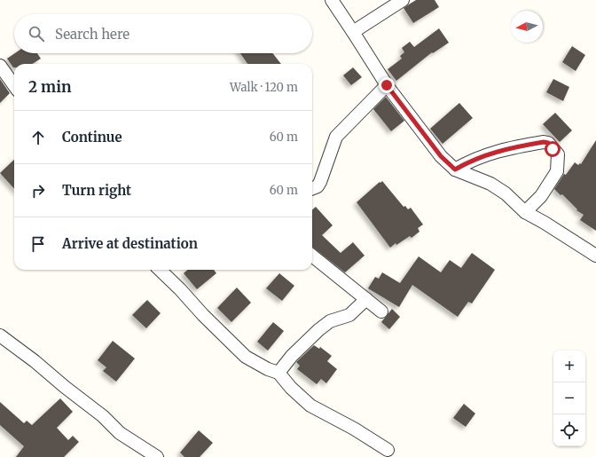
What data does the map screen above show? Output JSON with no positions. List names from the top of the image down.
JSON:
{
  "north": "left",
  "page": {
    "search": "Search here",
    "heading": ["2 min", "Walk · 120 m"],
    "list": [
      ["Continue", "60 m"],
      ["Turn right", "60 m"],
      "Arrive at destination"
    ],
    "map_buttons": ["+", "−"]
  }
}
